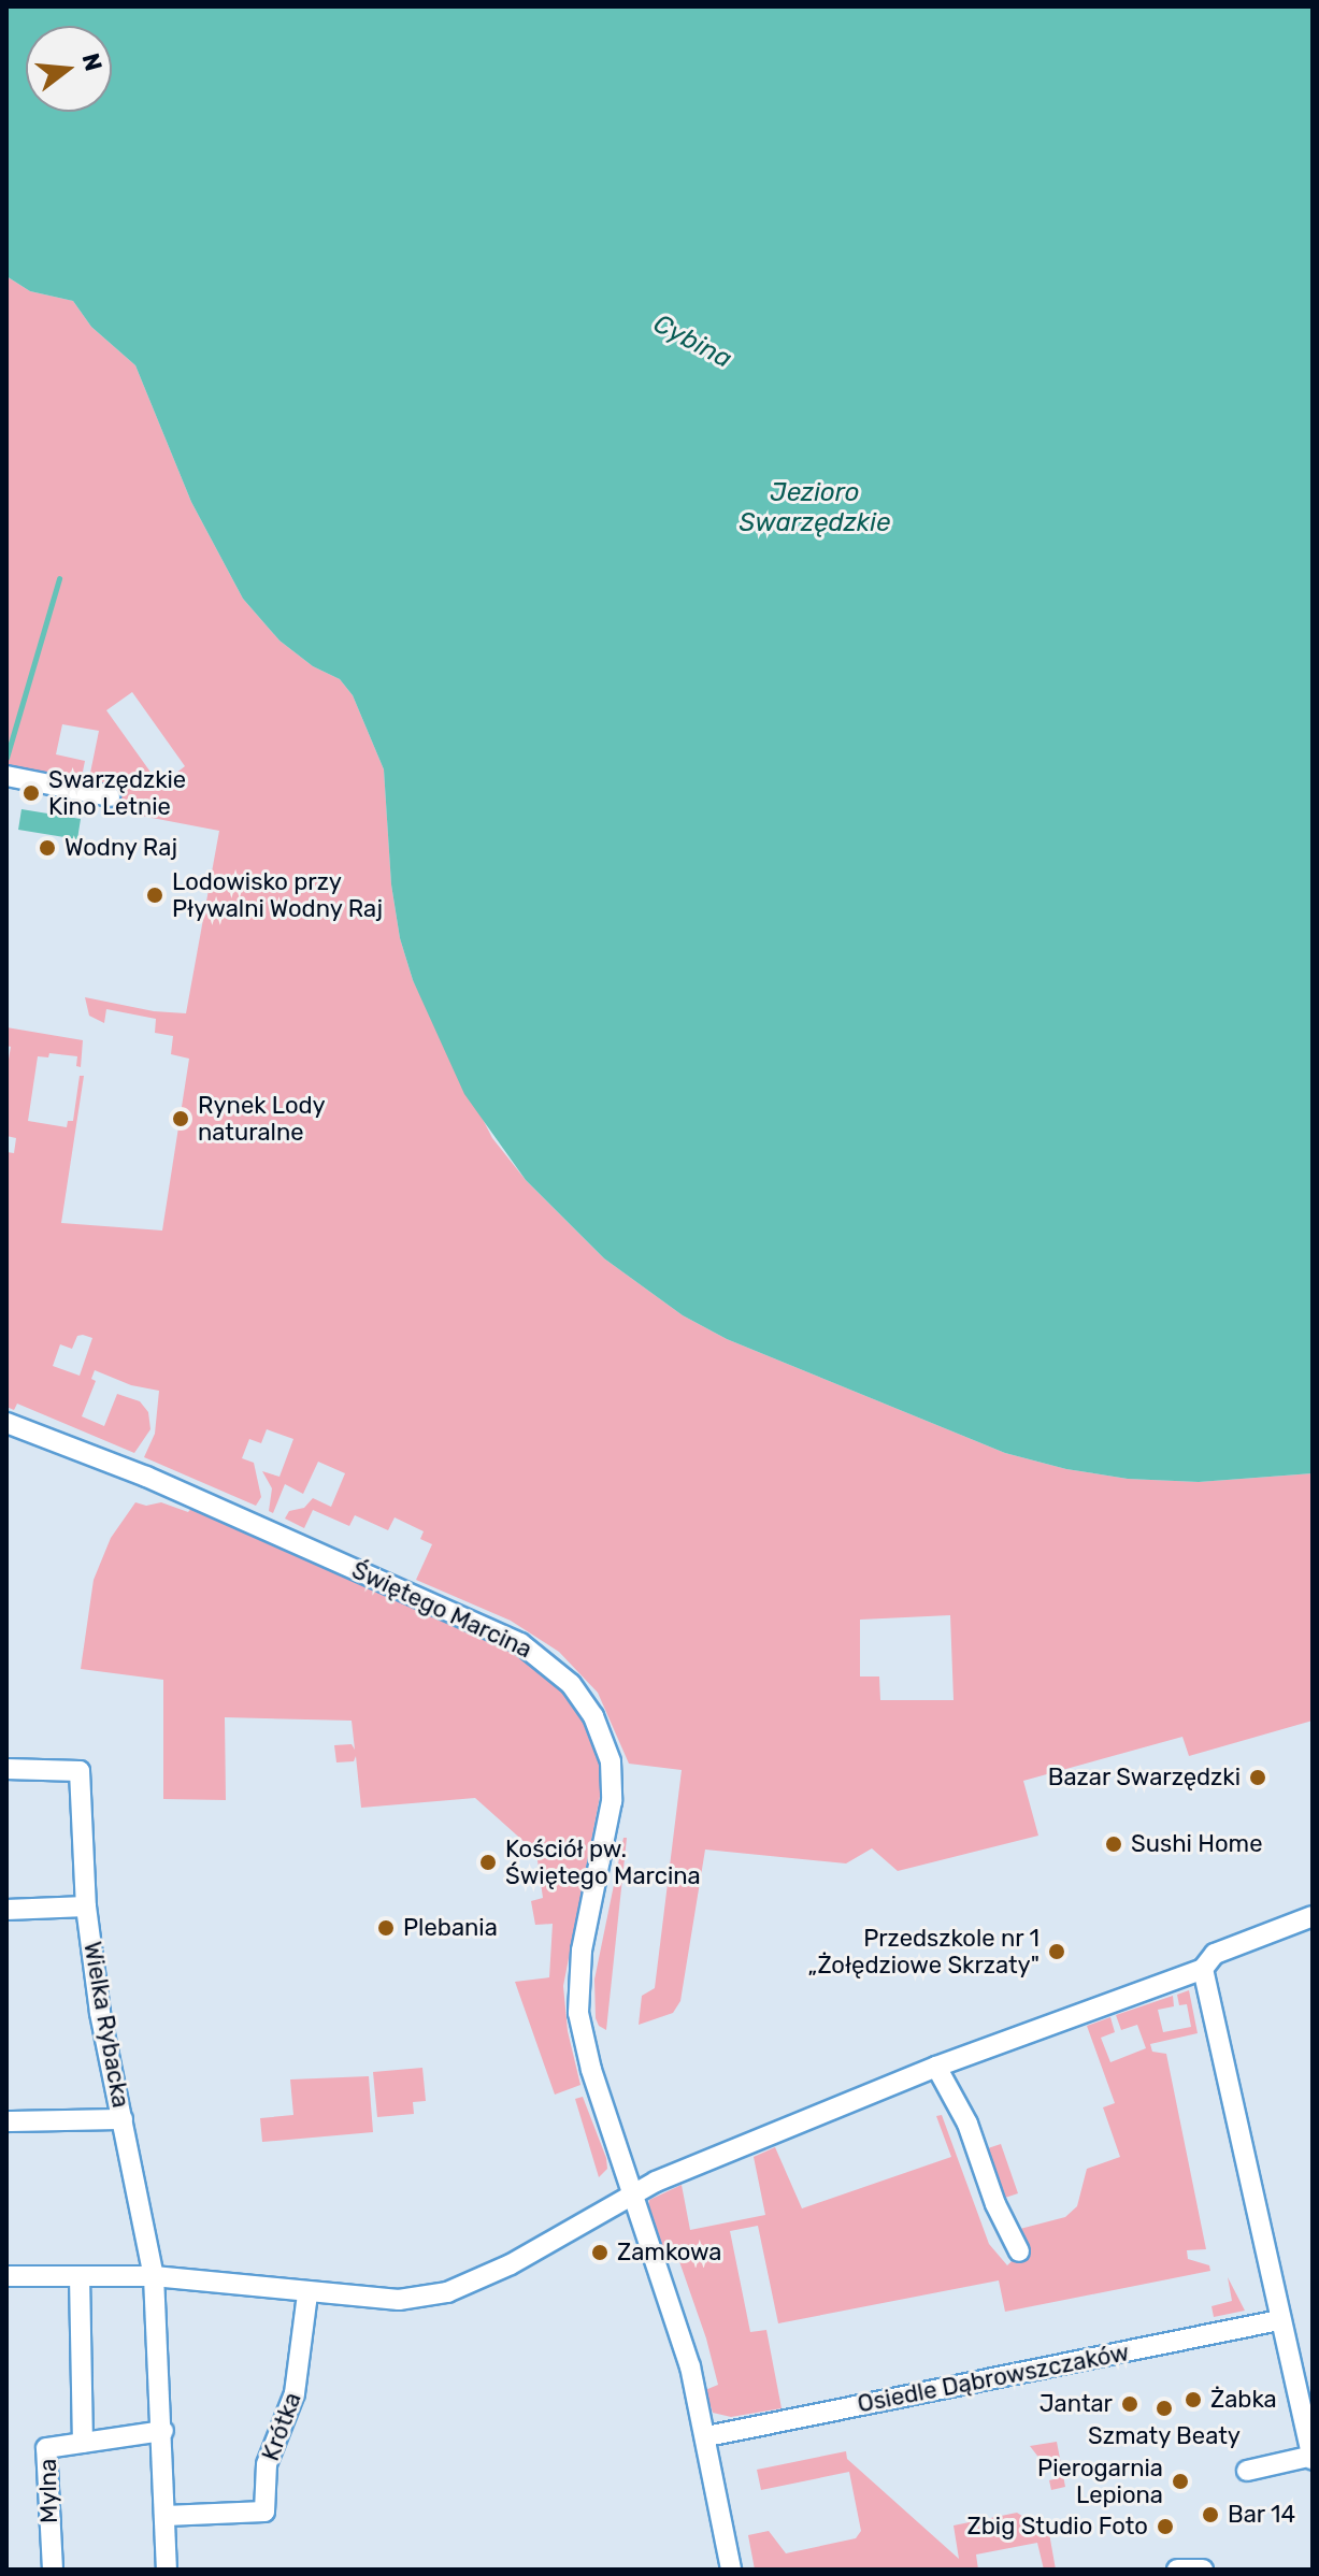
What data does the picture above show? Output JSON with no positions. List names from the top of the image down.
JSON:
{
  "streets": {
    "street": [
      "Świętego Marcina",
      "Wielka Rybacka",
      "Osiedle Dąbrowszczaków",
      "Krótka",
      "Mylna"
    ]
  },
  "crossings": [
    ["Świętego Marcina", "Osiedle Dąbrowszczaków"],
    ["Wielka Rybacka", "Krótka"]
  ],
  "water": ["Cybina", "Jezioro Swarzędzkie"],
  "places": [
    "Swarzędzkie Kino Letnie",
    "Wodny Raj",
    "Lodowisko przy Pływalni Wodny Raj",
    "Rynek Lody naturalne",
    "Bazar Swarzędzki",
    "Sushi Home",
    "Kościół pw. Świętego Marcina",
    "Plebania",
    "Przedszkole nr 1 „Żołędziowe Skrzaty\"",
    "Zamkowa",
    "Żabka",
    "Jantar",
    "Szmaty Beaty",
    "Pierogarnia Lepiona",
    "Bar 14",
    "Zbig Studio Foto"
  ],
  "north": "right"
}
